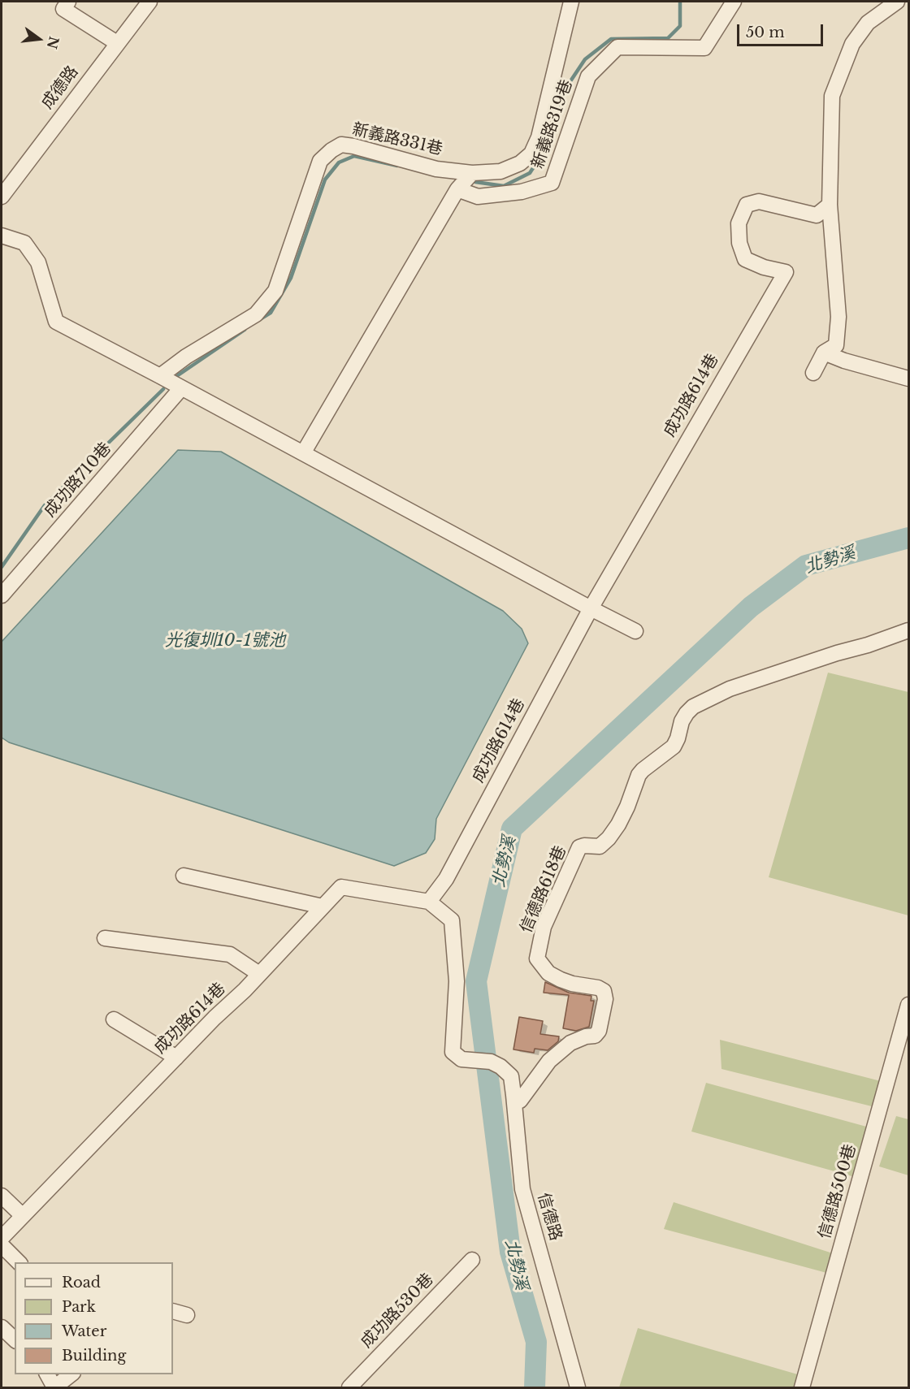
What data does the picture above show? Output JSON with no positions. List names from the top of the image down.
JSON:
{
  "streets": {
    "street": [
      "成德路",
      "新義路319巷",
      "新義路331巷",
      "成功路614巷",
      "成功路710巷",
      "信德路618巷",
      "信德路500巷",
      "信德路",
      "成功路530巷"
    ]
  },
  "crossings": [
    ["成功路614巷", "信德路"],
    ["信德路618巷", "信德路"]
  ],
  "water": ["北勢溪", "光復圳10-1號池"],
  "legend": [
    "Road",
    "Park",
    "Water",
    "Building"
  ],
  "scale_bar": "50 m",
  "north": "right"
}
